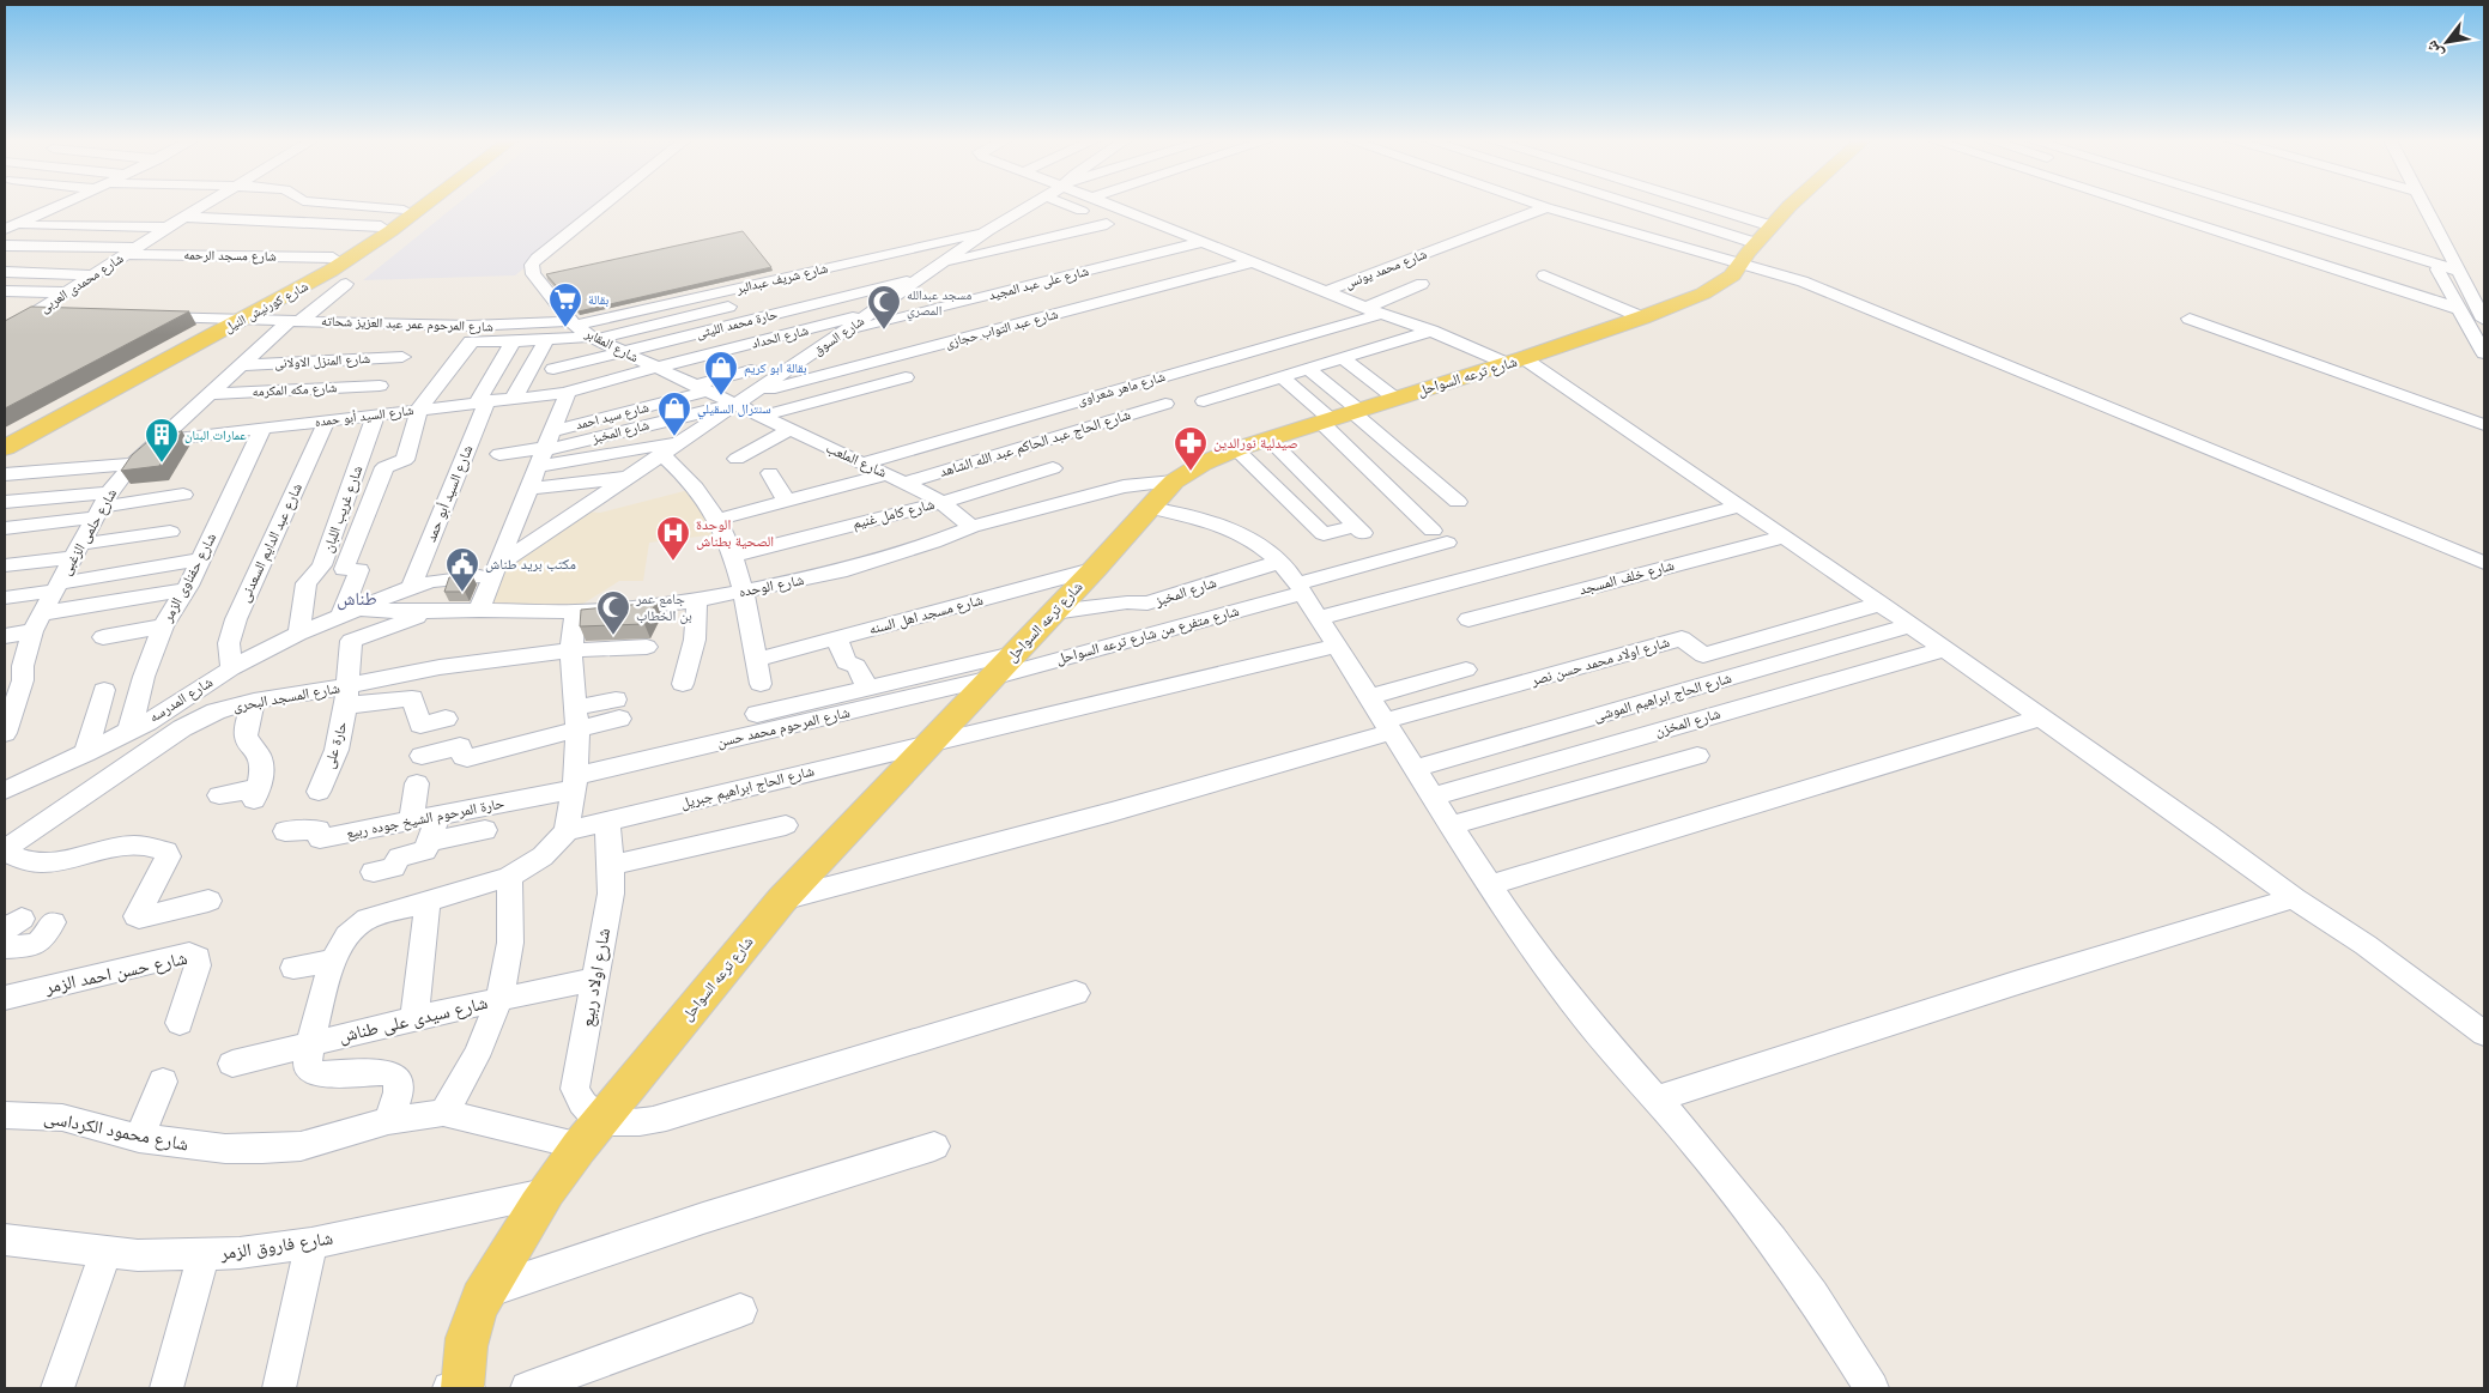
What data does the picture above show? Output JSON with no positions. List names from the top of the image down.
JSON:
{
  "streets": {
    "main road": ["شارع كورنيش النيل", "شارع ترعه السواحل"],
    "street": [
      "شارع مسجد الرحمه",
      "شارع محمد يونس",
      "شارع شريف عبدالبر",
      "شارع محمدى العربى",
      "شارع على عبد المجيد",
      "شارع المرحوم عمر عبد العزيز شحاته",
      "حارة محمد الليثى",
      "شارع عبد التواب حجازى",
      "شارع السوق",
      "شارع الحداد",
      "شارع المقابر",
      "شارع المنزل الاولانى",
      "شارع ماهر شعراوى",
      "شارع مكه المكرمه",
      "شارع السيد أبو حمده",
      "شارع سيد احمد",
      "شارع المخبز",
      "شارع الحاج عبد الحاكم عبد الله الشاهد",
      "شارع الملعب",
      "شارع السيد أبو حمد",
      "شارع غريب اللبان",
      "شارع كامل غنيم",
      "شارع حلمى الزغبى",
      "شارع عبد الدايم السعدنى",
      "شارع حفناوى الزمر",
      "شارع خلف المسجد",
      "شارع الوحده",
      "شارع مسجد اهل السنه",
      "شارع متفرع من شارع ترعه السواحل",
      "شارع اولاد محمد حسن نصر",
      "شارع المسجد البحرى",
      "شارع الحاج ابراهيم الموشى",
      "شارع المدرسه",
      "شارع المخزن",
      "شارع المرحوم محمد حسن",
      "حارة على",
      "شارع الحاج ابراهيم جبريل",
      "حارة المرحوم الشيخ جوده ربيع",
      "شارع حسن احمد الزمر",
      "شارع اولاد ربيع",
      "شارع سيدى على طناش",
      "شارع محمود الكرداسى",
      "شارع فاروق الزمر"
    ]
  },
  "crossings": [
    ["شارع مسجد الرحمه", "شارع محمدى العربى"],
    ["شارع مسجد الرحمه", "شارع كورنيش النيل"],
    ["شارع شريف عبدالبر", "شارع المرحوم عمر عبد العزيز شحاته"],
    ["شارع شريف عبدالبر", "شارع السوق"],
    ["شارع شريف عبدالبر", "شارع المقابر"],
    ["شارع على عبد المجيد", "شارع السوق"],
    ["شارع كورنيش النيل", "شارع المرحوم عمر عبد العزيز شحاته"],
    ["شارع المرحوم عمر عبد العزيز شحاته", "شارع المقابر"],
    ["شارع المرحوم عمر عبد العزيز شحاته", "شارع حلمى الزغبى"],
    ["حارة محمد الليثى", "شارع السوق"],
    ["حارة محمد الليثى", "شارع المقابر"],
    ["شارع عبد التواب حجازى", "شارع السوق"],
    ["شارع السوق", "شارع الحداد"],
    ["شارع السوق", "شارع المقابر"],
    ["شارع السوق", "شارع المخبز"],
    ["شارع السوق", "شارع الملعب"],
    ["شارع السوق", "شارع المدرسه"],
    ["شارع الحداد", "شارع المقابر"],
    ["شارع الحداد", "شارع السيد أبو حمده"],
    ["شارع المقابر", "شارع السيد أبو حمده"],
    ["شارع المقابر", "شارع سيد احمد"],
    ["شارع المقابر", "شارع المخبز"],
    ["شارع المقابر", "شارع الملعب"],
    ["شارع المنزل الاولانى", "شارع حلمى الزغبى"],
    ["شارع ترعه السواحل", "شارع المخبز"],
    ["شارع ترعه السواحل", "شارع الوحده"],
    ["شارع ترعه السواحل", "شارع مسجد اهل السنه"],
    ["شارع ترعه السواحل", "شارع متفرع من شارع ترعه السواحل"],
    ["شارع ترعه السواحل", "شارع المرحوم محمد حسن"],
    ["شارع ترعه السواحل", "شارع الحاج ابراهيم جبريل"],
    ["شارع ترعه السواحل", "شارع اولاد ربيع"],
    ["شارع ترعه السواحل", "شارع محمود الكرداسى"],
    ["شارع ترعه السواحل", "شارع فاروق الزمر"],
    ["شارع ماهر شعراوى", "شارع الملعب"],
    ["شارع مكه المكرمه", "شارع حلمى الزغبى"],
    ["شارع السيد أبو حمده", "شارع السيد أبو حمد"],
    ["شارع السيد أبو حمده", "شارع غريب اللبان"],
    ["شارع السيد أبو حمده", "شارع حلمى الزغبى"],
    ["شارع السيد أبو حمده", "شارع عبد الدايم السعدنى"],
    ["شارع السيد أبو حمده", "شارع حفناوى الزمر"],
    ["شارع سيد احمد", "شارع المخبز"],
    ["شارع المخبز", "شارع الملعب"],
    ["شارع الحاج عبد الحاكم عبد الله الشاهد", "شارع الملعب"],
    ["شارع الملعب", "شارع كامل غنيم"],
    ["شارع الملعب", "شارع الوحده"],
    ["شارع السيد أبو حمد", "شارع المدرسه"],
    ["شارع غريب اللبان", "شارع المدرسه"],
    ["شارع عبد الدايم السعدنى", "شارع المدرسه"],
    ["شارع حفناوى الزمر", "شارع المدرسه"],
    ["شارع الوحده", "شارع المدرسه"],
    ["شارع الوحده", "حارة على"],
    ["شارع متفرع من شارع ترعه السواحل", "شارع المرحوم محمد حسن"],
    ["شارع المسجد البحرى", "حارة على"],
    ["شارع المرحوم محمد حسن", "حارة المرحوم الشيخ جوده ربيع"],
    ["شارع الحاج ابراهيم جبريل", "شارع اولاد ربيع"],
    ["شارع اولاد ربيع", "شارع سيدى على طناش"]
  ],
  "districts": ["طناش"],
  "places": {
    "supermarket": ["بقالة"],
    "mosque": ["مسجد عبدالله المصري", "جامع عمر بن الخطاب"],
    "shop": ["بقالة ابو كريم", "سنترال السقيلي"],
    "building": ["عمارات البنان"],
    "pharmacy": ["صيدلية نورالدين"],
    "hospital": ["الوحدة الصحية بطناش"],
    "public building": ["مكتب بريد طناش"]
  },
  "north": "bottom left"
}
